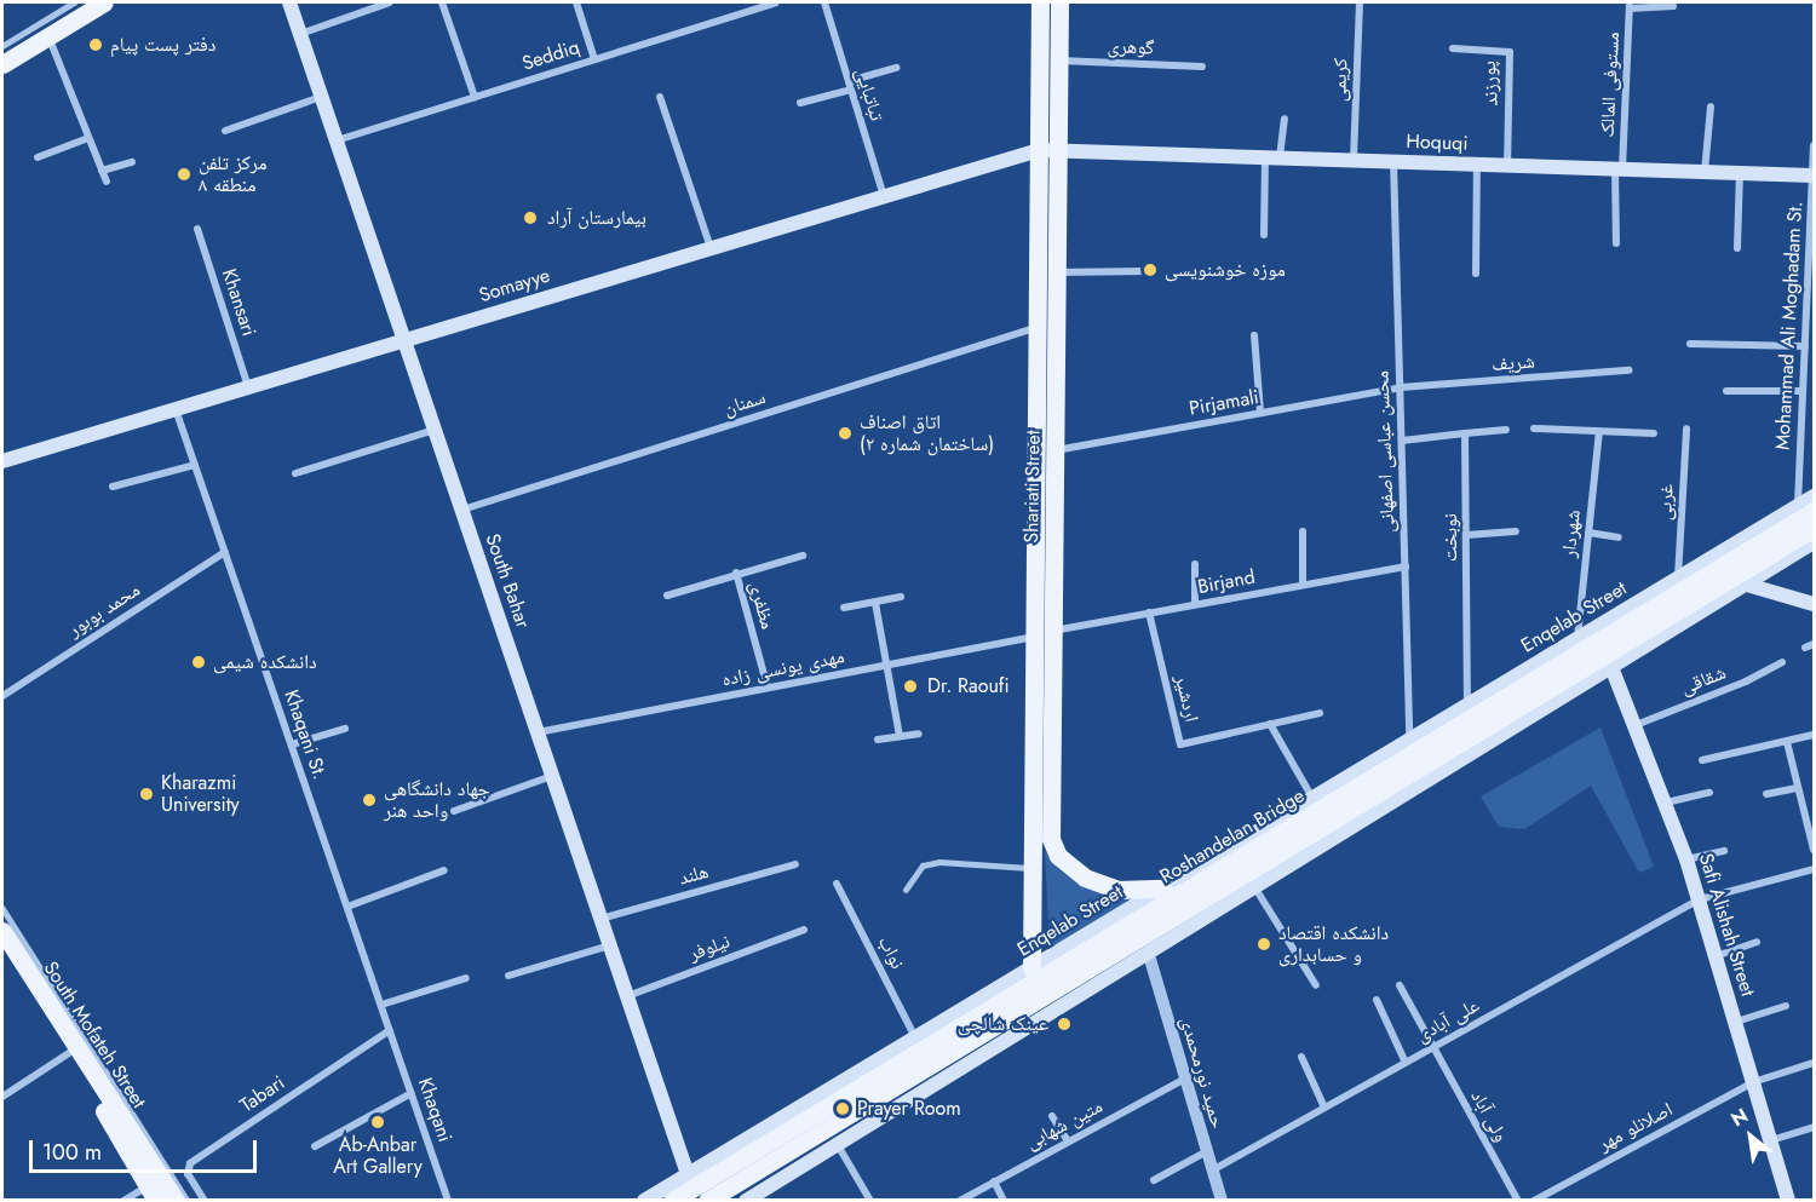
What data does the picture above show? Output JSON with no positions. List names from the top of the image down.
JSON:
{
  "streets": {
    "main road": [
      "Hoquqi",
      "Somayye",
      "Shariati Street",
      "South Bahar",
      "Enqelab Street",
      "Roshandelan Bridge",
      "Safi Alishah Street",
      "South Mofateh Street"
    ],
    "street": [
      "گوهری",
      "Seddiq",
      "کریمی",
      "پورزند",
      "مستوفی المالک",
      "تباتبایی",
      "Khansari",
      "Mohammad Ali Moghadam St.",
      "شریف",
      "سمنان",
      "Pirjamali",
      "محسن عباسی اصفهانی",
      "غربی",
      "شهردار",
      "نوبخت",
      "Birjand",
      "مظفری",
      "محمد بوبور",
      "مهدی یونسی زاده",
      "شقاقی",
      "اردشیر",
      "Khaqani St.",
      "هلند",
      "نیلوفر",
      "نواب",
      "علی آبادی",
      "حمید نورمحمدی",
      "Tabari",
      "Khaqani",
      "ولی آباد",
      "متین شهابی",
      "اصلانلو مهر"
    ]
  },
  "crossings": [
    ["گوهری", "Shariati Street"],
    ["Seddiq", "South Bahar"],
    ["کریمی", "Hoquqi"],
    ["پورزند", "Hoquqi"],
    ["مستوفی المالک", "Hoquqi"],
    ["تباتبایی", "Somayye"],
    ["Hoquqi", "Somayye"],
    ["Hoquqi", "Mohammad Ali Moghadam St."],
    ["Hoquqi", "محسن عباسی اصفهانی"],
    ["Hoquqi", "Shariati Street"],
    ["Somayye", "Khansari"],
    ["Somayye", "Shariati Street"],
    ["Somayye", "South Bahar"],
    ["Somayye", "Khaqani St."],
    ["Mohammad Ali Moghadam St.", "Enqelab Street"],
    ["Mohammad Ali Moghadam St.", "Roshandelan Bridge"],
    ["شریف", "Pirjamali"],
    ["شریف", "محسن عباسی اصفهانی"],
    ["سمنان", "Shariati Street"],
    ["سمنان", "South Bahar"],
    ["Pirjamali", "محسن عباسی اصفهانی"],
    ["Pirjamali", "Shariati Street"],
    ["محسن عباسی اصفهانی", "Birjand"],
    ["محسن عباسی اصفهانی", "Enqelab Street"],
    ["Shariati Street", "Birjand"],
    ["Shariati Street", "Enqelab Street"],
    ["Shariati Street", "مهدی یونسی زاده"],
    ["غربی", "Enqelab Street"],
    ["شهردار", "Enqelab Street"],
    ["نوبخت", "Enqelab Street"],
    ["South Bahar", "Enqelab Street"],
    ["South Bahar", "مهدی یونسی زاده"],
    ["South Bahar", "هلند"],
    ["South Bahar", "نیلوفر"],
    ["Birjand", "مهدی یونسی زاده"],
    ["Birjand", "اردشیر"],
    ["مظفری", "مهدی یونسی زاده"],
    ["محمد بوبور", "Khaqani St."],
    ["Enqelab Street", "Roshandelan Bridge"],
    ["Enqelab Street", "نواب"],
    ["شقاقی", "Safi Alishah Street"],
    ["Khaqani St.", "Tabari"],
    ["Khaqani St.", "Khaqani"],
    ["Safi Alishah Street", "علی آبادی"],
    ["Safi Alishah Street", "اصلانلو مهر"],
    ["علی آبادی", "حمید نورمحمدی"],
    ["علی آبادی", "ولی آباد"],
    ["حمید نورمحمدی", "متین شهابی"],
    ["Tabari", "Khaqani"]
  ],
  "places": [
    "دفتر پست پیام",
    "مرکز تلفن منطقه ۸",
    "بیمارستان آراد",
    "موزه خوشنویسی",
    "اتاق اصناف (ساختمان شماره ۲)",
    "دانشکده شیمی",
    "Dr. Raoufi",
    "Kharazmi University",
    "جهاد دانشگاهی واحد هنر",
    "دانشکده اقتصاد و حسابداری",
    "عينک شالچی",
    "Prayer Room",
    "Ab-Anbar Art Gallery"
  ],
  "scale_bar": "100 m",
  "north": "top left"
}
